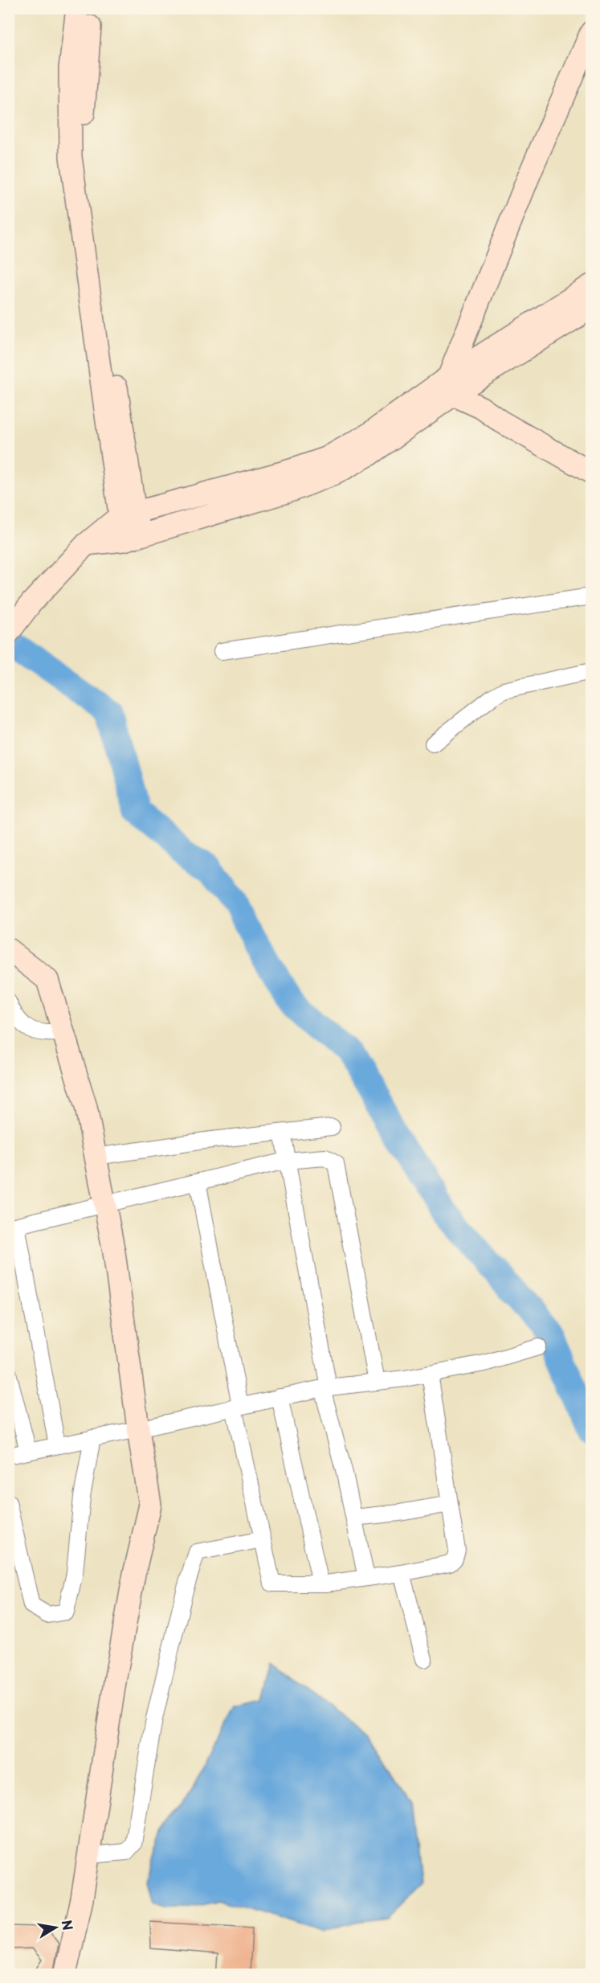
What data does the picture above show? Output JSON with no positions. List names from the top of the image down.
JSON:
{
  "north": "right"
}
